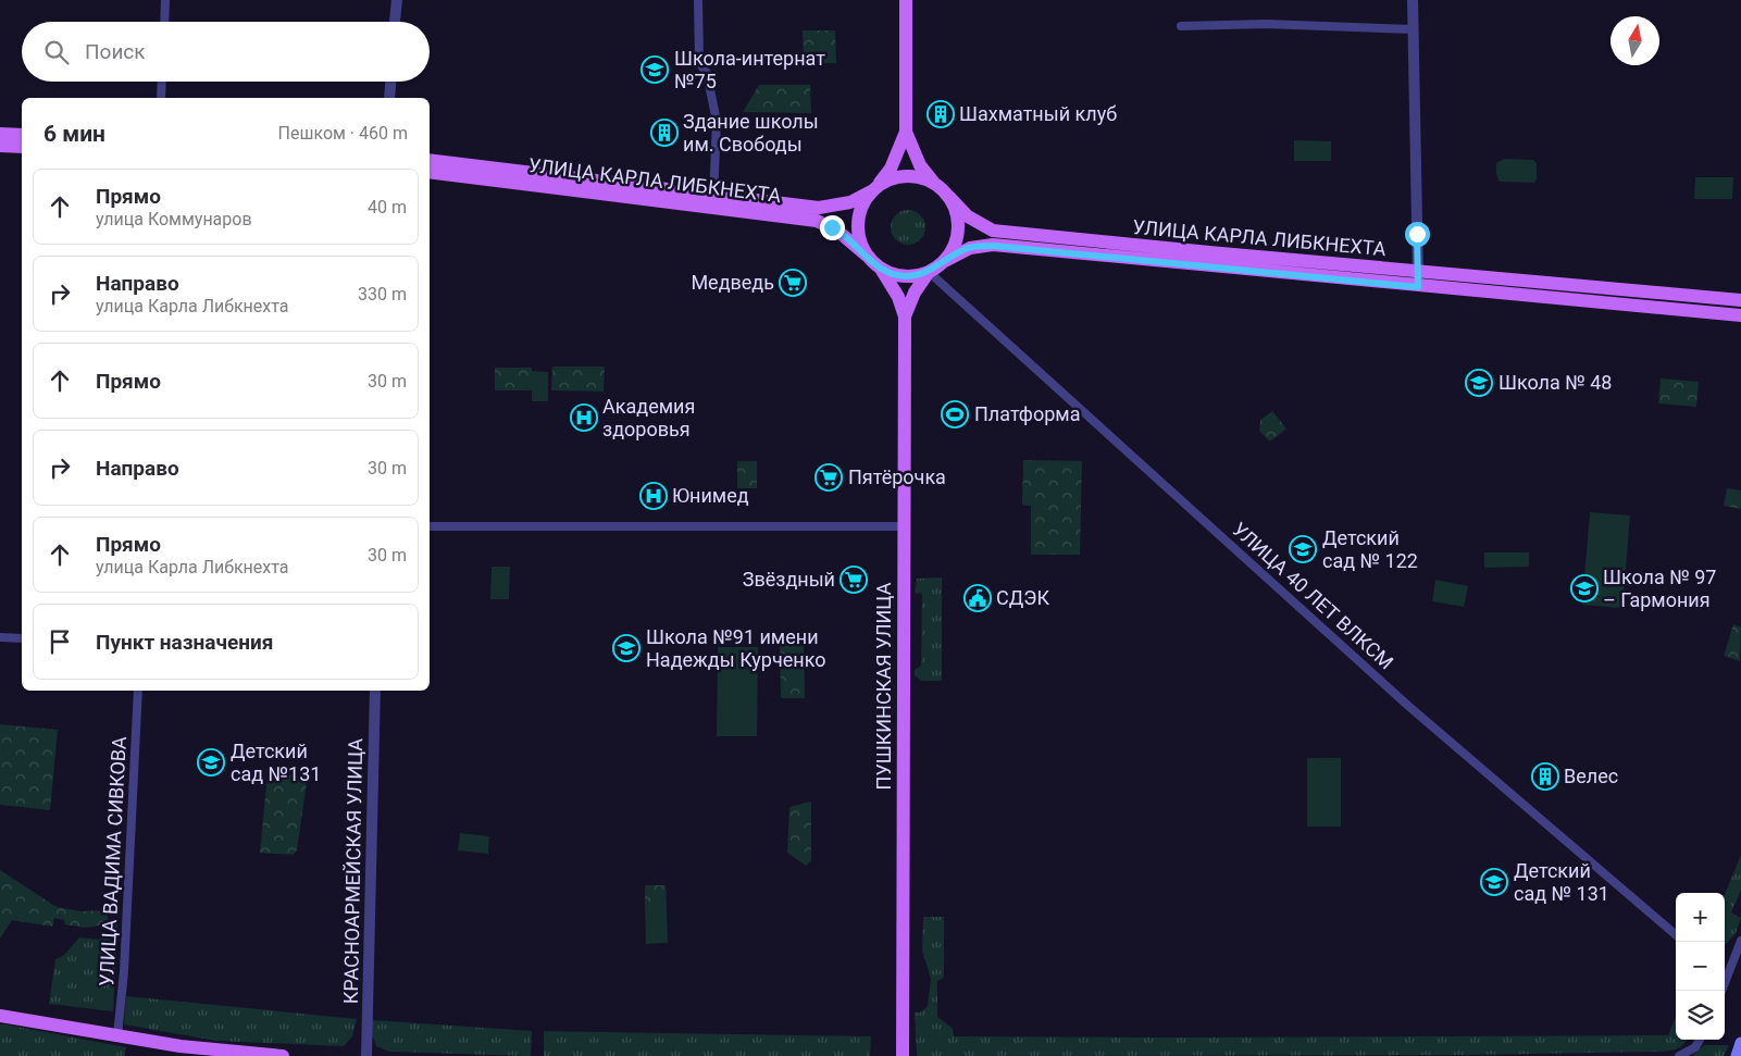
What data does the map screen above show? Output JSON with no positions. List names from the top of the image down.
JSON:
{
  "streets": {
    "main road": ["УЛИЦА КАРЛА ЛИБКНЕХТА", "ПУШКИНСКАЯ УЛИЦА"],
    "street": ["УЛИЦА 40 ЛЕТ ВЛКСМ", "УЛИЦА ВАДИМА СИВКОВА", "КРАСНОАРМЕЙСКАЯ УЛИЦА"]
  },
  "crossings": [
    ["УЛИЦА КАРЛА ЛИБКНЕХТА", "УЛИЦА 40 ЛЕТ ВЛКСМ"],
    ["УЛИЦА КАРЛА ЛИБКНЕХТА", "ПУШКИНСКАЯ УЛИЦА"],
    ["УЛИЦА 40 ЛЕТ ВЛКСМ", "ПУШКИНСКАЯ УЛИЦА"]
  ],
  "places": {
    "school or university": [
      "Школа-интернат №75",
      "Школа № 48",
      "Детский сад № 122",
      "Школа № 97 – Гармония",
      "Школа №91 имени Надежды Курченко",
      "Детский сад №131",
      "Детский сад № 131"
    ],
    "building": ["Шахматный клуб", "Здание школы им. Свободы", "Велес"],
    "supermarket": ["Медведь", "Пятёрочка", "Звёздный"],
    "sports": ["Платформа"],
    "hospital": ["Академия здоровья", "Юнимед"],
    "public building": ["СДЭК"]
  },
  "north": "top",
  "page": {
    "search": "Поиск",
    "heading": ["6 мин", "Пешком · 460 m"],
    "list": [
      ["Прямо", "улица Коммунаров", "40 m"],
      ["Направо", "улица Карла Либкнехта", "330 m"],
      ["Прямо", "30 m"],
      ["Направо", "30 m"],
      ["Прямо", "улица Карла Либкнехта", "30 m"],
      "Пункт назначения"
    ],
    "map_buttons": ["+", "−"]
  }
}
